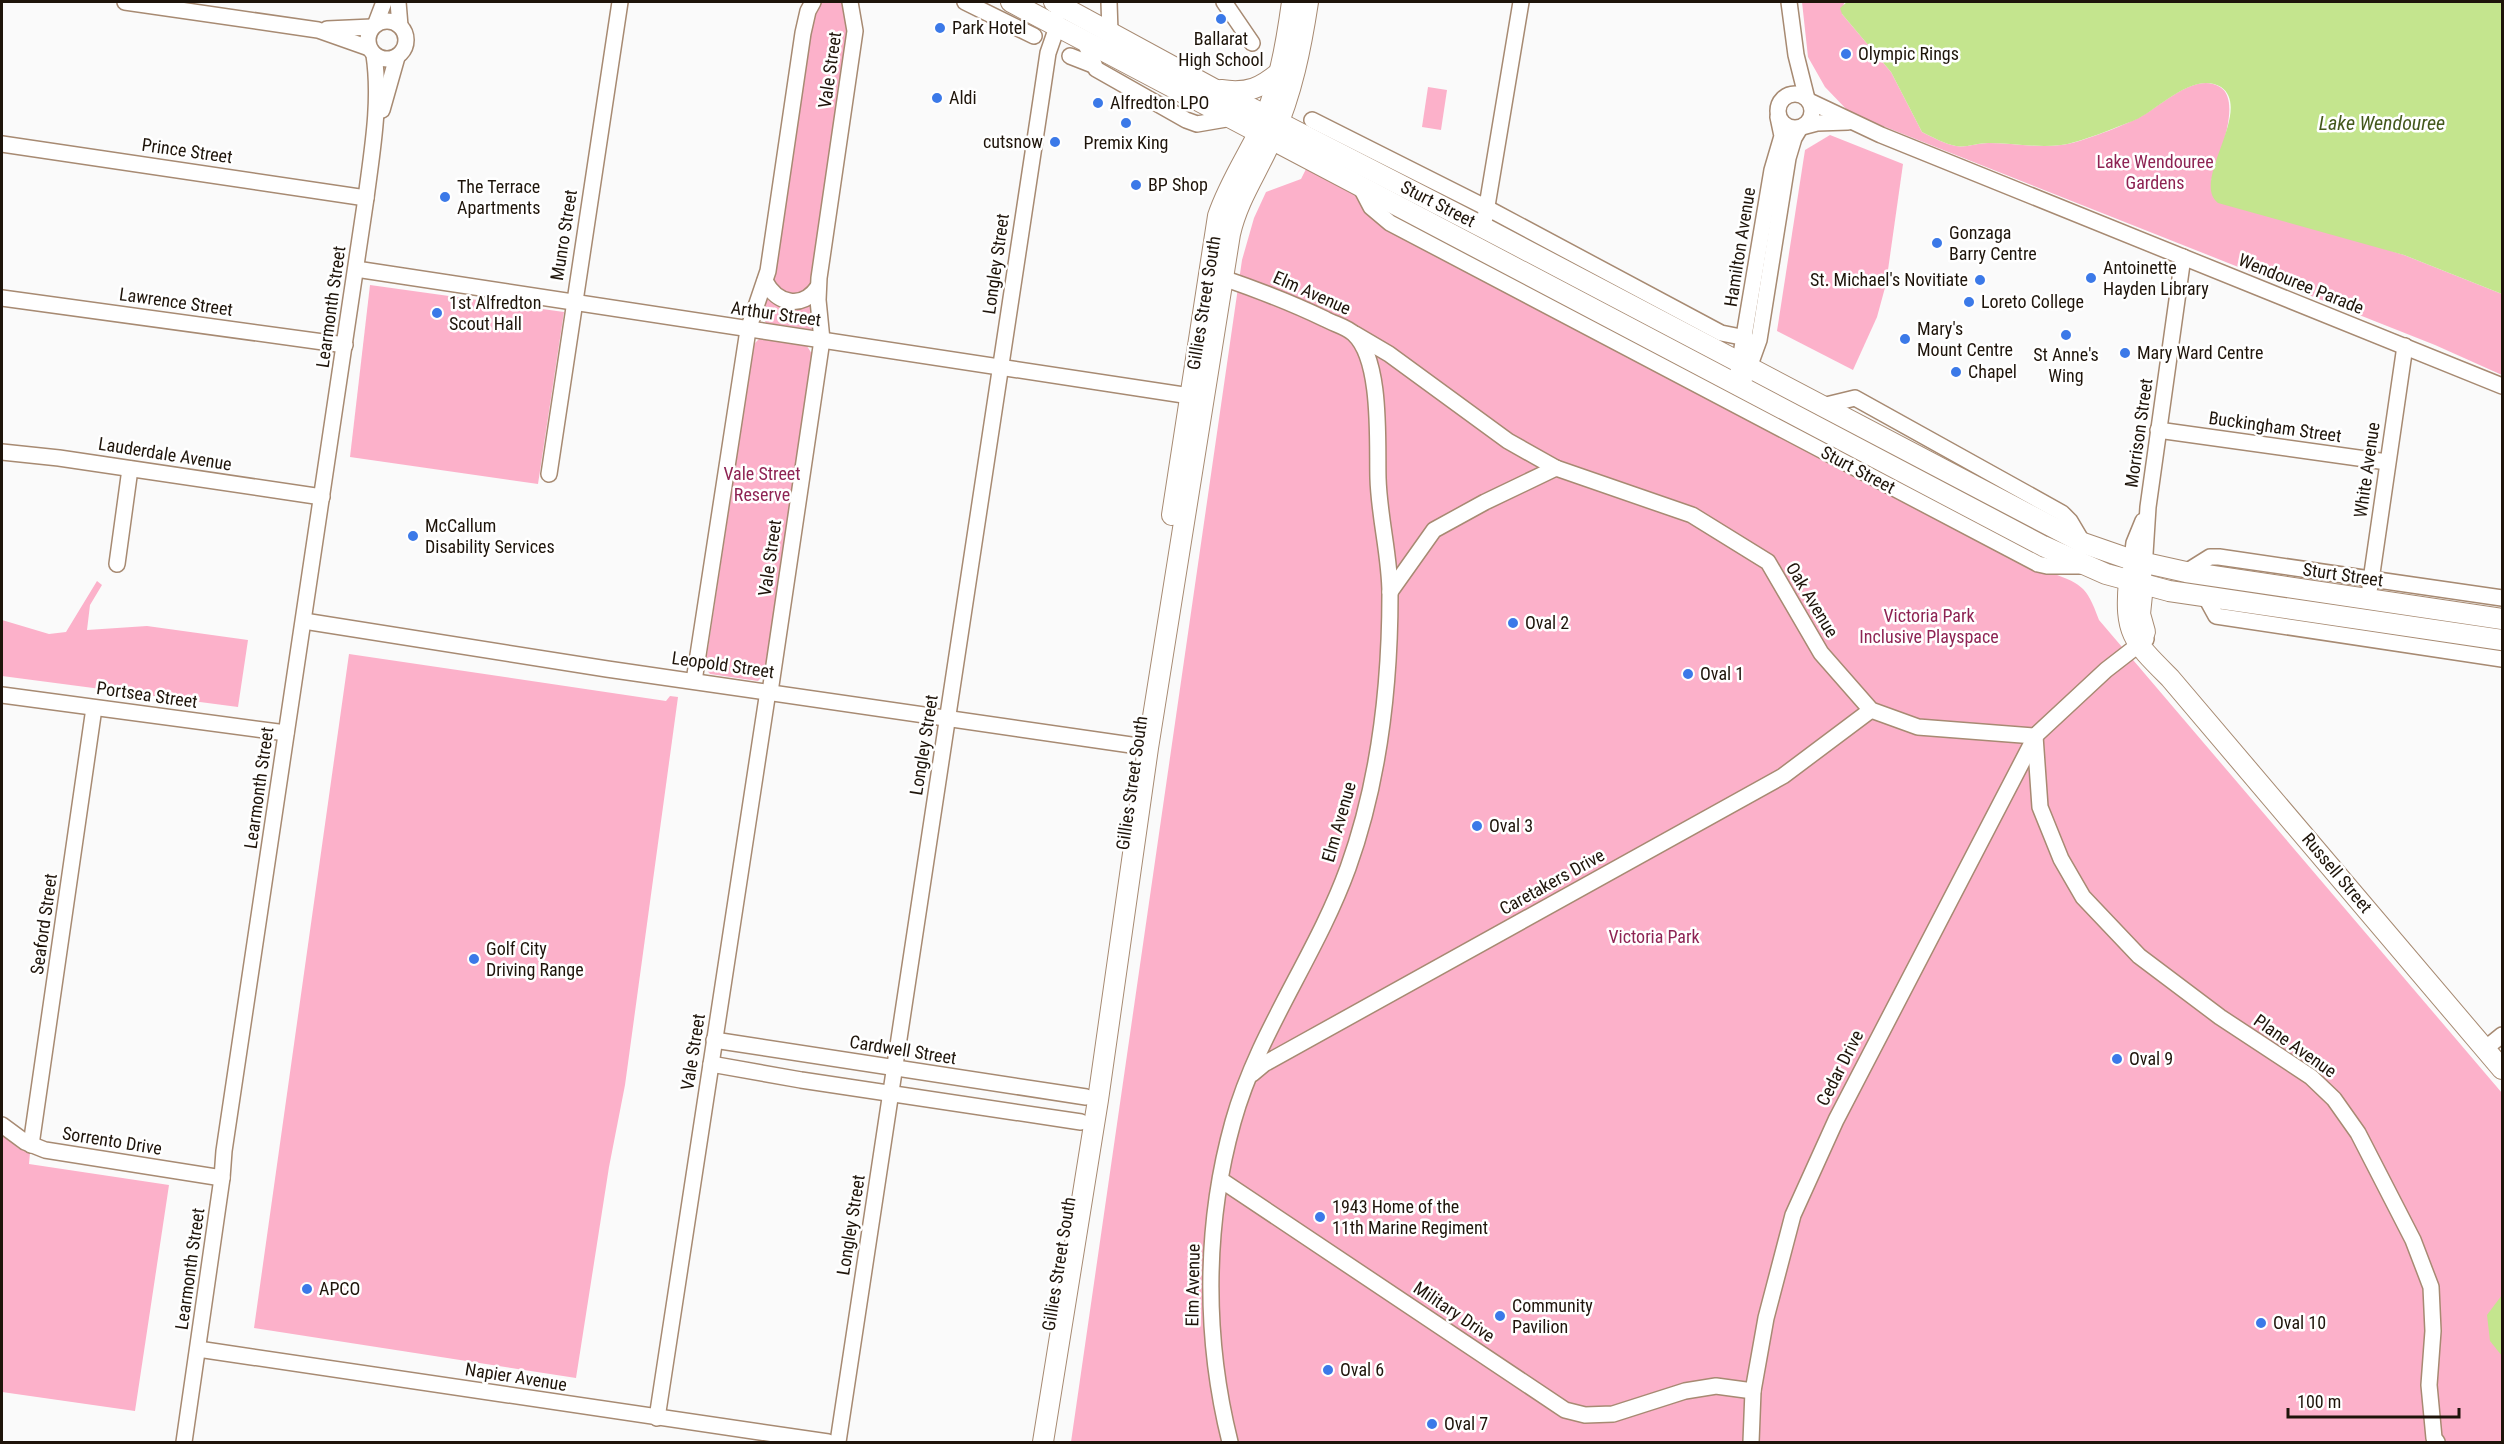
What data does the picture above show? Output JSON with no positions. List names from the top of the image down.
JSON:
{
  "streets": {
    "main road": ["Sturt Street", "Gillies Street South", "Russell Street"],
    "street": [
      "Vale Street",
      "Prince Street",
      "Munro Street",
      "Hamilton Avenue",
      "Longley Street",
      "Wendouree Parade",
      "Elm Avenue",
      "Lawrence Street",
      "Learmonth Street",
      "Arthur Street",
      "Buckingham Street",
      "Morrison Street",
      "Lauderdale Avenue",
      "White Avenue",
      "Oak Avenue",
      "Leopold Street",
      "Portsea Street",
      "Caretakers Drive",
      "Seaford Street",
      "Plane Avenue",
      "Cardwell Street",
      "Cedar Drive",
      "Sorrento Drive",
      "Military Drive",
      "Napier Avenue"
    ]
  },
  "crossings": [
    ["Vale Street", "Arthur Street"],
    ["Vale Street", "Leopold Street"],
    ["Vale Street", "Cardwell Street"],
    ["Vale Street", "Napier Avenue"],
    ["Prince Street", "Learmonth Street"],
    ["Sturt Street", "Hamilton Avenue"],
    ["Sturt Street", "Longley Street"],
    ["Sturt Street", "Gillies Street South"],
    ["Sturt Street", "Morrison Street"],
    ["Sturt Street", "White Avenue"],
    ["Sturt Street", "Russell Street"],
    ["Munro Street", "Arthur Street"],
    ["Hamilton Avenue", "Wendouree Parade"],
    ["Longley Street", "Arthur Street"],
    ["Longley Street", "Leopold Street"],
    ["Longley Street", "Cardwell Street"],
    ["Wendouree Parade", "Morrison Street"],
    ["Wendouree Parade", "White Avenue"],
    ["Elm Avenue", "Gillies Street South"],
    ["Elm Avenue", "Oak Avenue"],
    ["Elm Avenue", "Caretakers Drive"],
    ["Elm Avenue", "Military Drive"],
    ["Lawrence Street", "Learmonth Street"],
    ["Gillies Street South", "Arthur Street"],
    ["Gillies Street South", "Leopold Street"],
    ["Gillies Street South", "Cardwell Street"],
    ["Learmonth Street", "Arthur Street"],
    ["Learmonth Street", "Lauderdale Avenue"],
    ["Learmonth Street", "Leopold Street"],
    ["Learmonth Street", "Portsea Street"],
    ["Learmonth Street", "Sorrento Drive"],
    ["Learmonth Street", "Napier Avenue"],
    ["Buckingham Street", "Morrison Street"],
    ["Buckingham Street", "White Avenue"],
    ["Morrison Street", "Russell Street"],
    ["Oak Avenue", "Caretakers Drive"],
    ["Oak Avenue", "Plane Avenue"],
    ["Oak Avenue", "Cedar Drive"],
    ["Portsea Street", "Seaford Street"],
    ["Seaford Street", "Sorrento Drive"],
    ["Plane Avenue", "Cedar Drive"],
    ["Cedar Drive", "Military Drive"]
  ],
  "water": ["Lake Wendouree"],
  "parks": [
    "Lake Wendouree Gardens",
    "Vale Street Reserve",
    "Victoria Park Inclusive Playspace",
    "Victoria Park"
  ],
  "places": [
    "Ballarat High School",
    "Park Hotel",
    "Olympic Rings",
    "Aldi",
    "Alfredton LPO",
    "Premix King",
    "cutsnow",
    "BP Shop",
    "The Terrace Apartments",
    "Gonzaga Barry Centre",
    "Antoinette Hayden Library",
    "St. Michael's Novitiate",
    "Loreto College",
    "1st Alfredton Scout Hall",
    "St Anne's Wing",
    "Mary's Mount Centre",
    "Mary Ward Centre",
    "Chapel",
    "McCallum Disability Services",
    "Oval 2",
    "Oval 1",
    "Oval 3",
    "Golf City Driving Range",
    "Oval 9",
    "1943 Home of the 11th Marine Regiment",
    "APCO",
    "Community Pavilion",
    "Oval 10",
    "Oval 6",
    "Oval 7"
  ],
  "scale_bar": "100 m"
}
